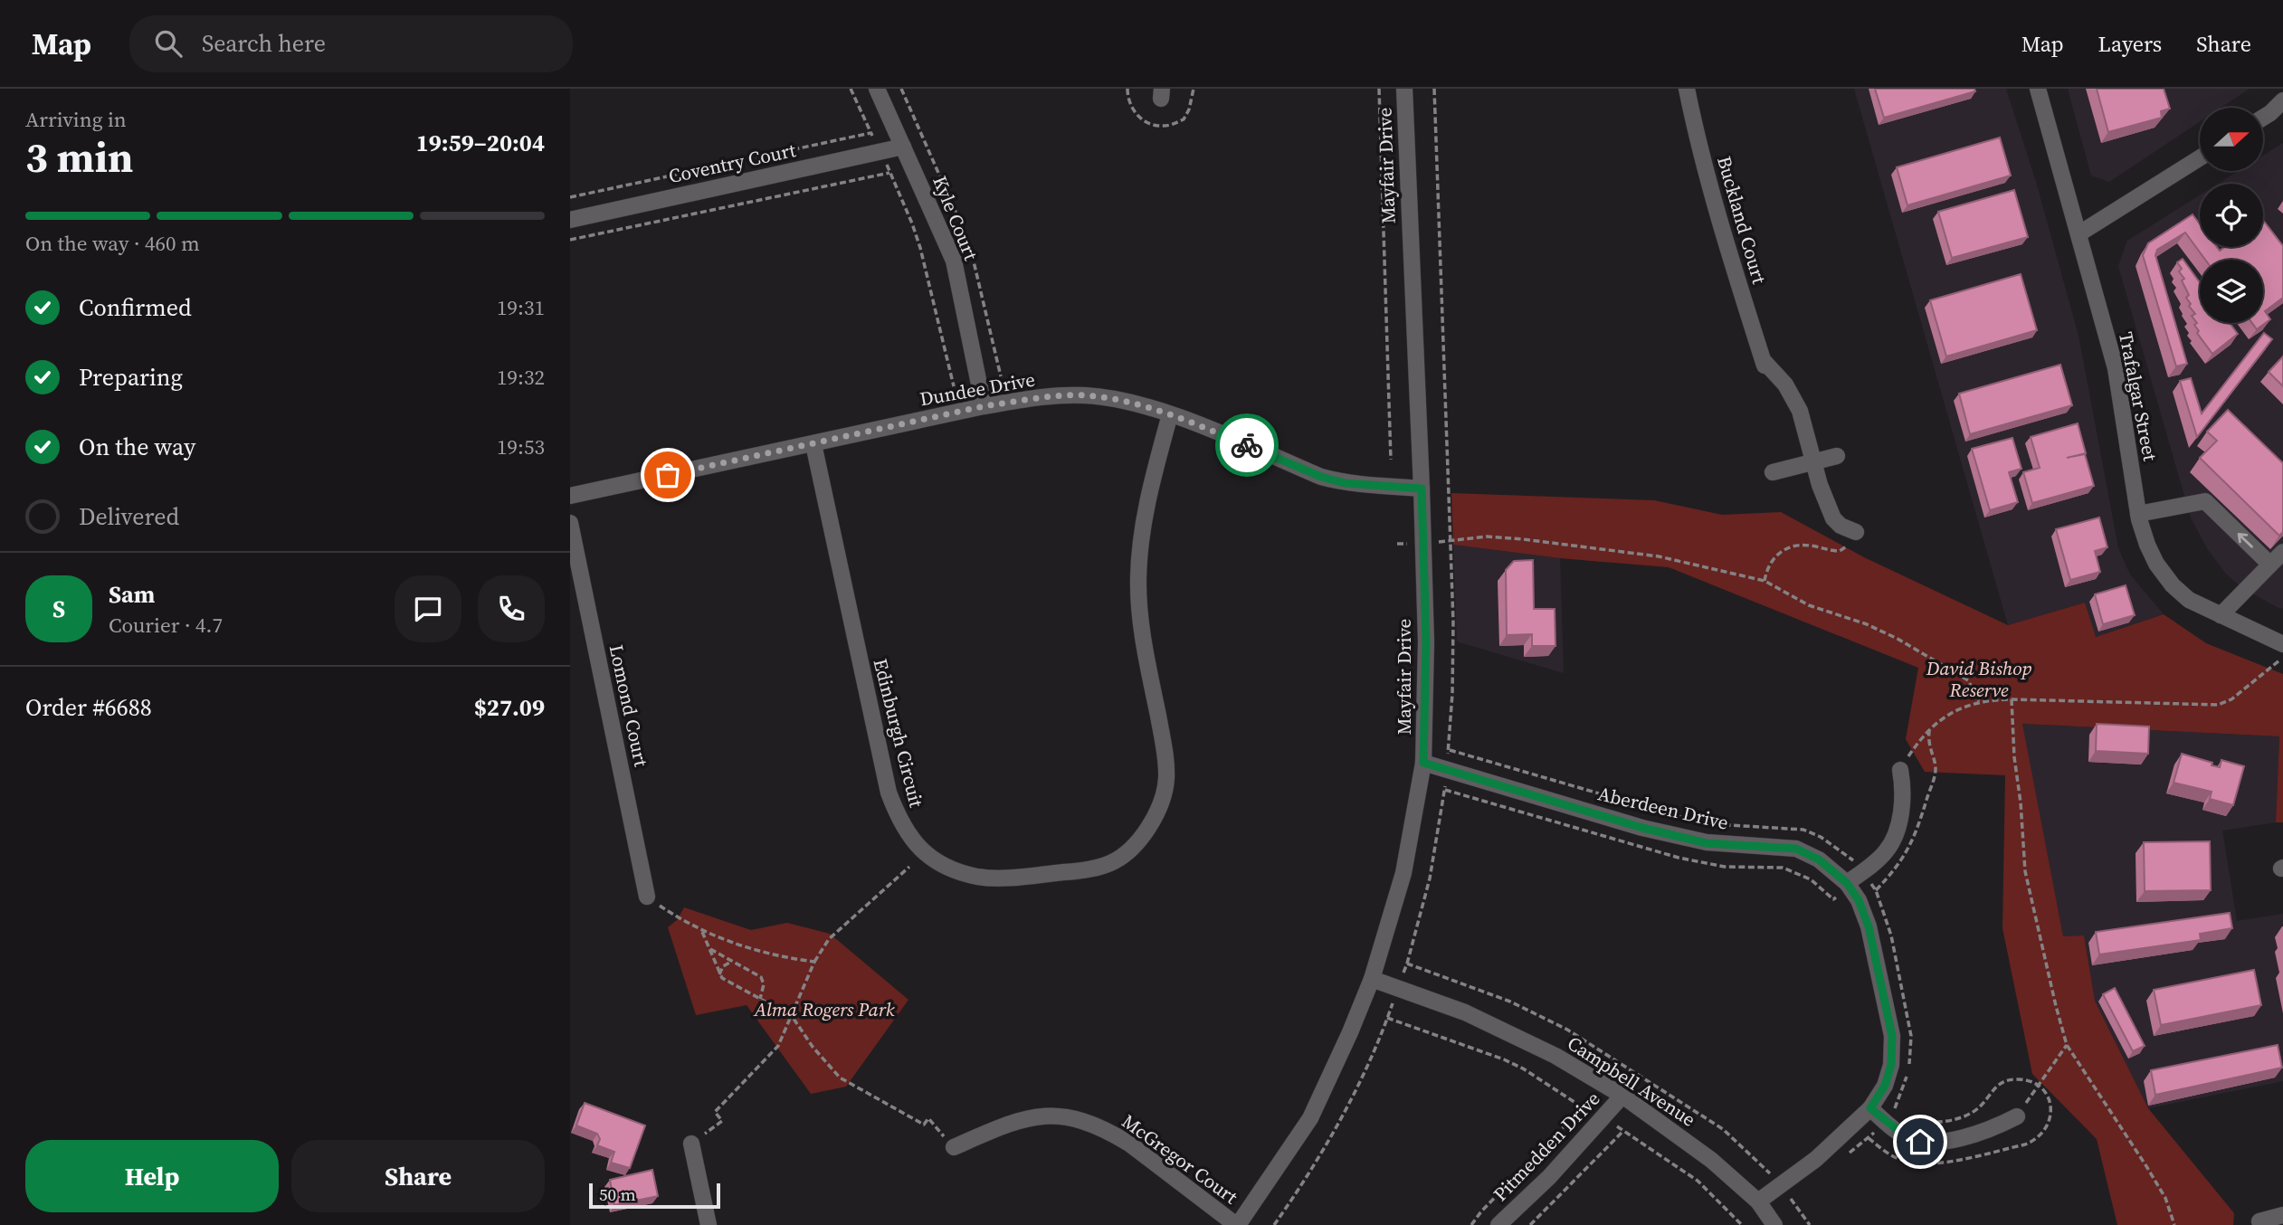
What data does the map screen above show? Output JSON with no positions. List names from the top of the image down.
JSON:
{
  "streets": {
    "street": [
      "Coventry Court",
      "Mayfair Drive",
      "Kyle Court",
      "Buckland Court",
      "Dundee Drive",
      "Trafalgar Street",
      "Lomond Court",
      "Edinburgh Circuit",
      "Aberdeen Drive",
      "Campbell Avenue",
      "Pitmedden Drive",
      "McGregor Court"
    ]
  },
  "crossings": [
    ["Coventry Court", "Kyle Court"],
    ["Mayfair Drive", "Dundee Drive"],
    ["Mayfair Drive", "Aberdeen Drive"],
    ["Mayfair Drive", "Campbell Avenue"],
    ["Mayfair Drive", "McGregor Court"],
    ["Kyle Court", "Dundee Drive"],
    ["Dundee Drive", "Edinburgh Circuit"],
    ["Aberdeen Drive", "Campbell Avenue"],
    ["Campbell Avenue", "Pitmedden Drive"]
  ],
  "parks": ["David Bishop Reserve", "Alma Rogers Park"],
  "scale_bar": "50 m",
  "north": "right",
  "page": {
    "header": "Map",
    "search": "Search here",
    "nav": ["Map", "Layers", "Share"],
    "heading": ["3 min", "Arriving in", "19:59–20:04"],
    "panel": [
      "Sam",
      "Courier · 4.7",
      "Order #6688",
      "$27.09"
    ],
    "bar": "On the way · 460 m",
    "list": [
      ["Confirmed", "19:31"],
      ["Preparing", "19:32"],
      ["On the way", "19:53"],
      "Delivered"
    ],
    "round": "S",
    "buttons": ["Help", "Share"],
    "scale": "50 m"
  }
}
